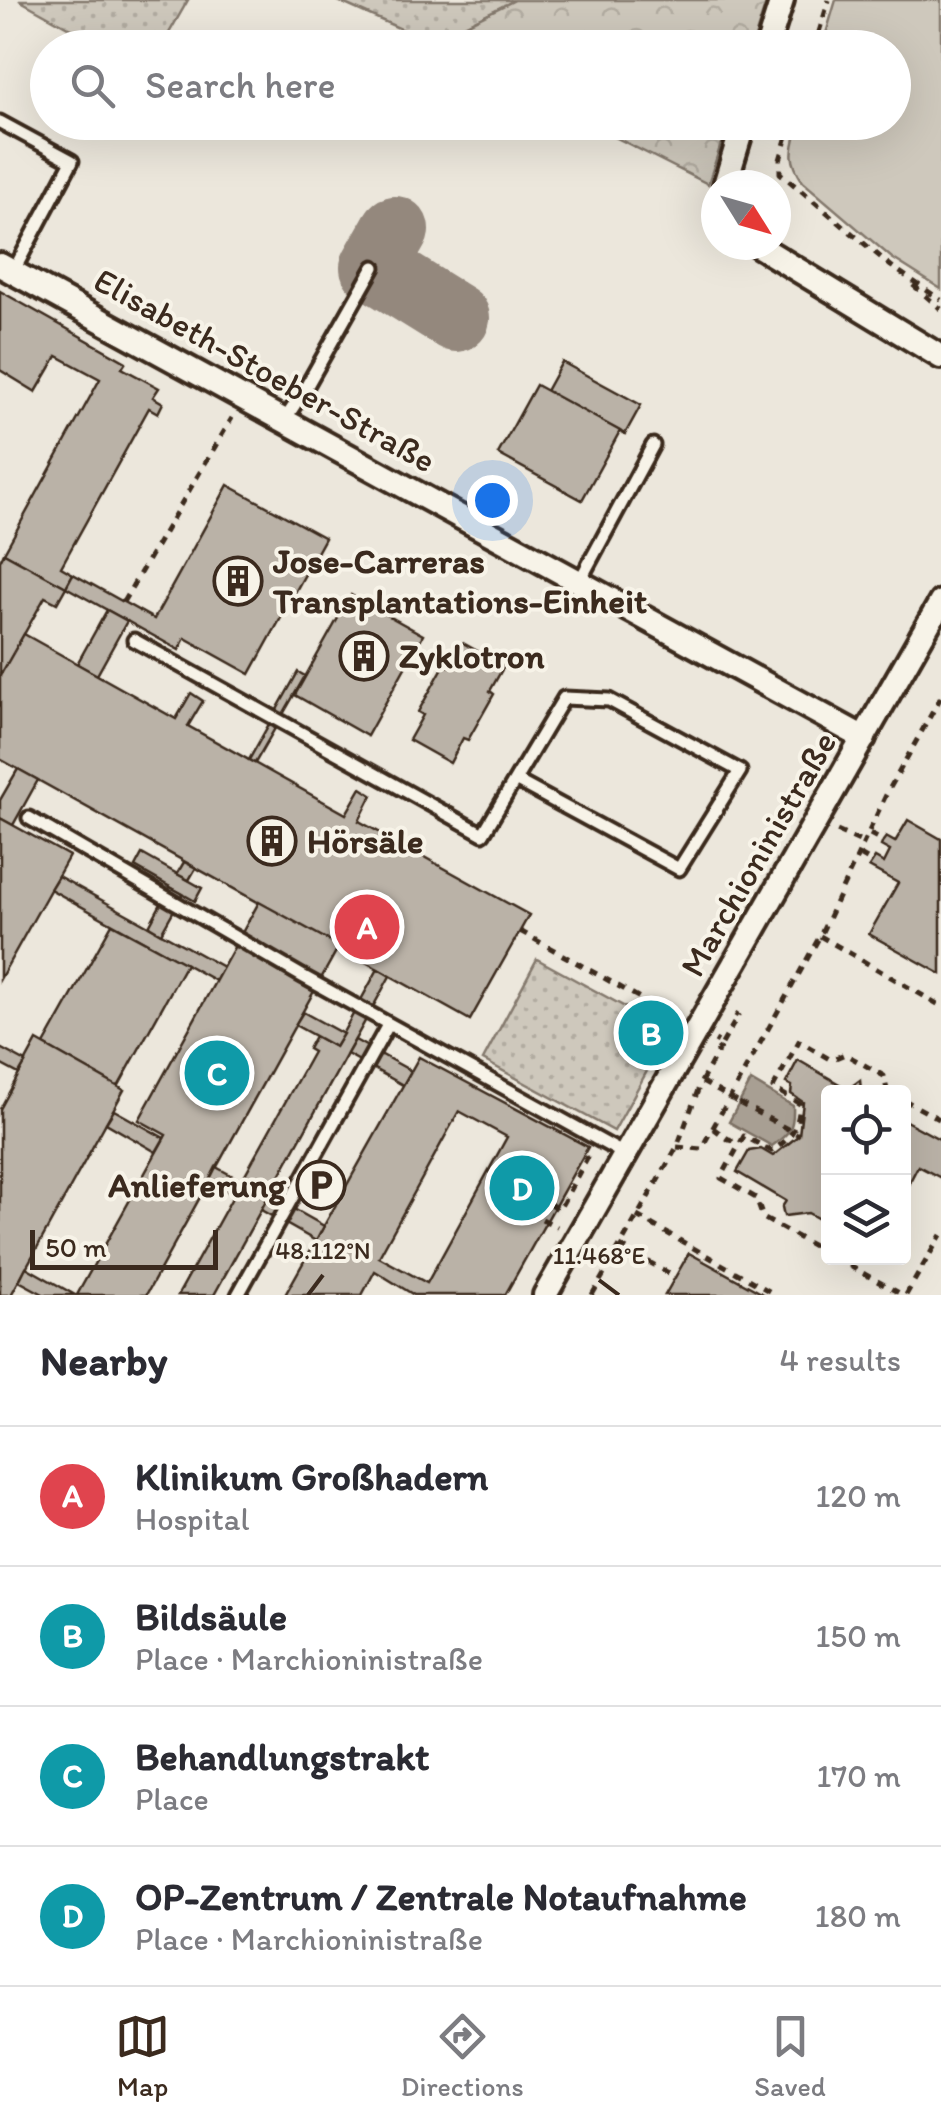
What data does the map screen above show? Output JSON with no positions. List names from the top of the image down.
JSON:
{
  "streets": {
    "street": ["Elisabeth-Stoeber-Straße", "Marchioninistraße"]
  },
  "crossings": [
    ["Elisabeth-Stoeber-Straße", "Marchioninistraße"]
  ],
  "places": {
    "building": ["Jose-Carreras Transplantations-Einheit", "Zyklotron", "Hörsäle"],
    "parking": ["Anlieferung"]
  },
  "scale_bar": "50 m",
  "north": "bottom right",
  "page": {
    "search": "Search here",
    "pins": [
      "A",
      "B",
      "C",
      "D"
    ],
    "scale": "50 m",
    "heading": ["Nearby", "4 results"],
    "list": [
      {
        "mark": "A",
        "name": "Klinikum Großhadern",
        "note": "Hospital",
        "value": "120 m"
      },
      {
        "mark": "B",
        "name": "Bildsäule",
        "note": "Place · Marchioninistraße",
        "value": "150 m"
      },
      {
        "mark": "C",
        "name": "Behandlungstrakt",
        "note": "Place",
        "value": "170 m"
      },
      {
        "mark": "D",
        "name": "OP-Zentrum / Zentrale Notaufnahme",
        "note": "Place · Marchioninistraße",
        "value": "180 m"
      }
    ],
    "nav": ["Map", "Directions", "Saved"]
  },
  "coordinates": ["48.112°N", "11.468°E"]
}
